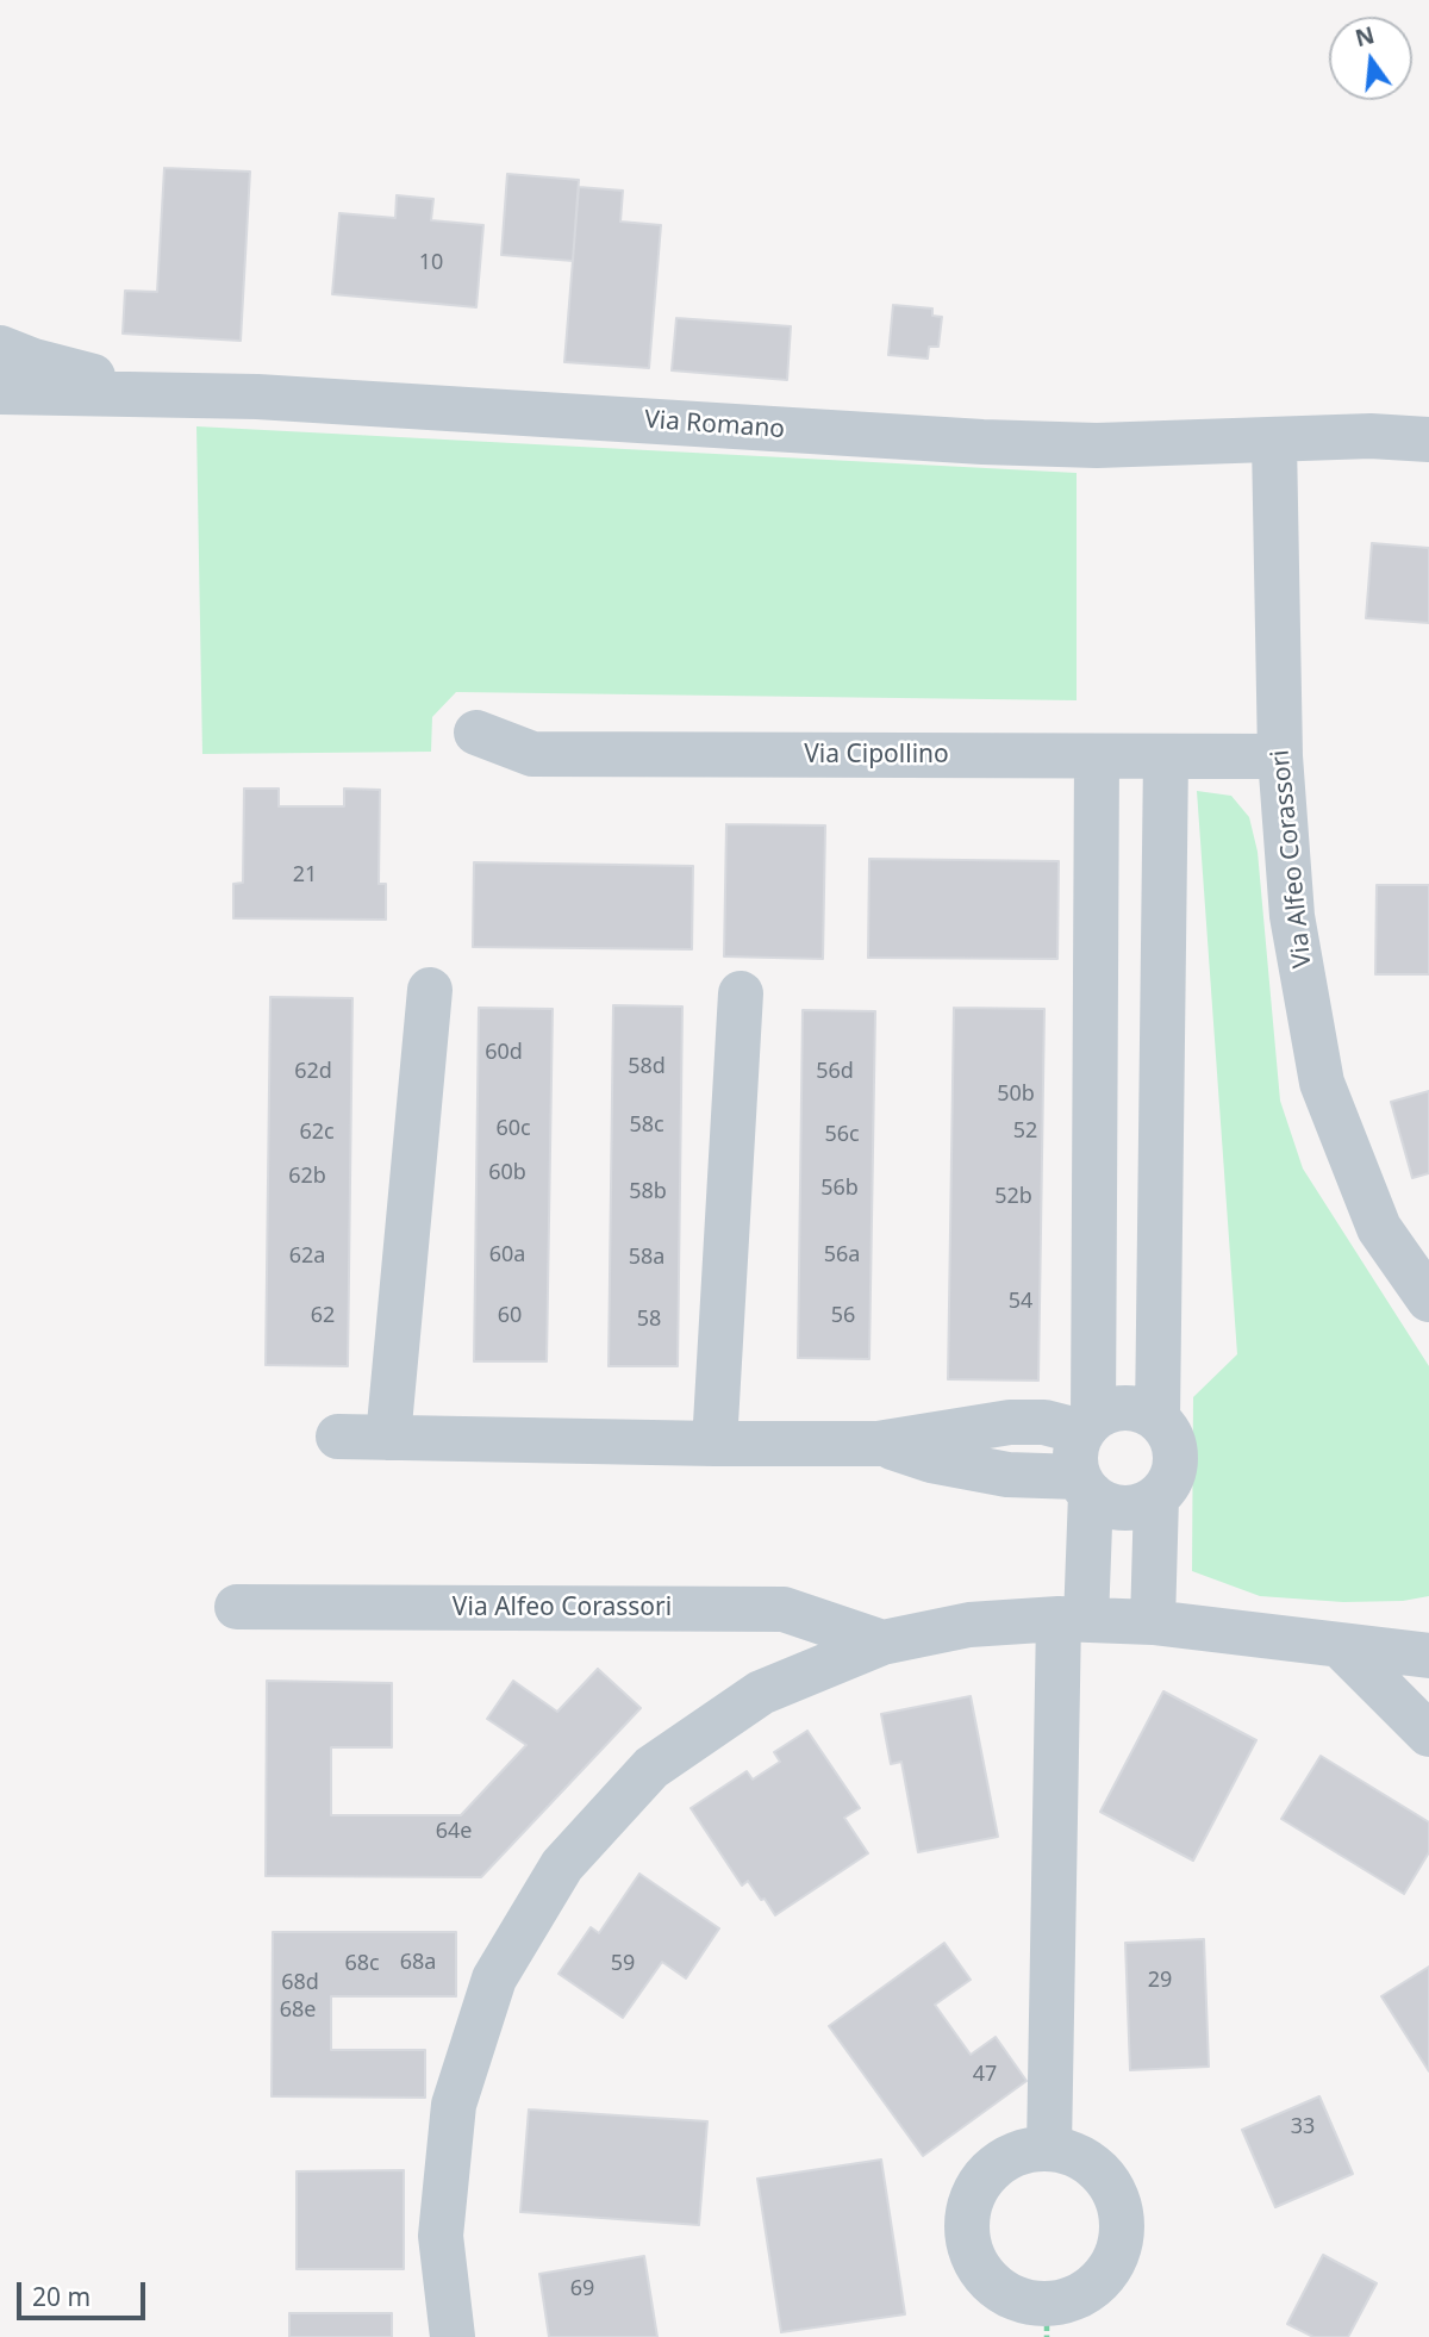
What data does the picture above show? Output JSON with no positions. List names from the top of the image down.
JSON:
{
  "streets": {
    "street": ["Via Romano", "Via Cipollino", "Via Alfeo Corassori"]
  },
  "crossings": [
    ["Via Romano", "Via Alfeo Corassori"],
    ["Via Cipollino", "Via Alfeo Corassori"]
  ],
  "house_numbers": [
    "10",
    "21",
    "60d",
    "58d",
    "62d",
    "56d",
    "50b",
    "58c",
    "60c",
    "52",
    "62c",
    "56c",
    "60b",
    "62b",
    "56b",
    "58b",
    "52b",
    "60a",
    "56a",
    "62a",
    "58a",
    "54",
    "62",
    "60",
    "56",
    "58",
    "64e",
    "68a",
    "68c",
    "59",
    "29",
    "68d",
    "68e",
    "47",
    "33",
    "69"
  ],
  "scale_bar": "20 m",
  "north": "top"
}
